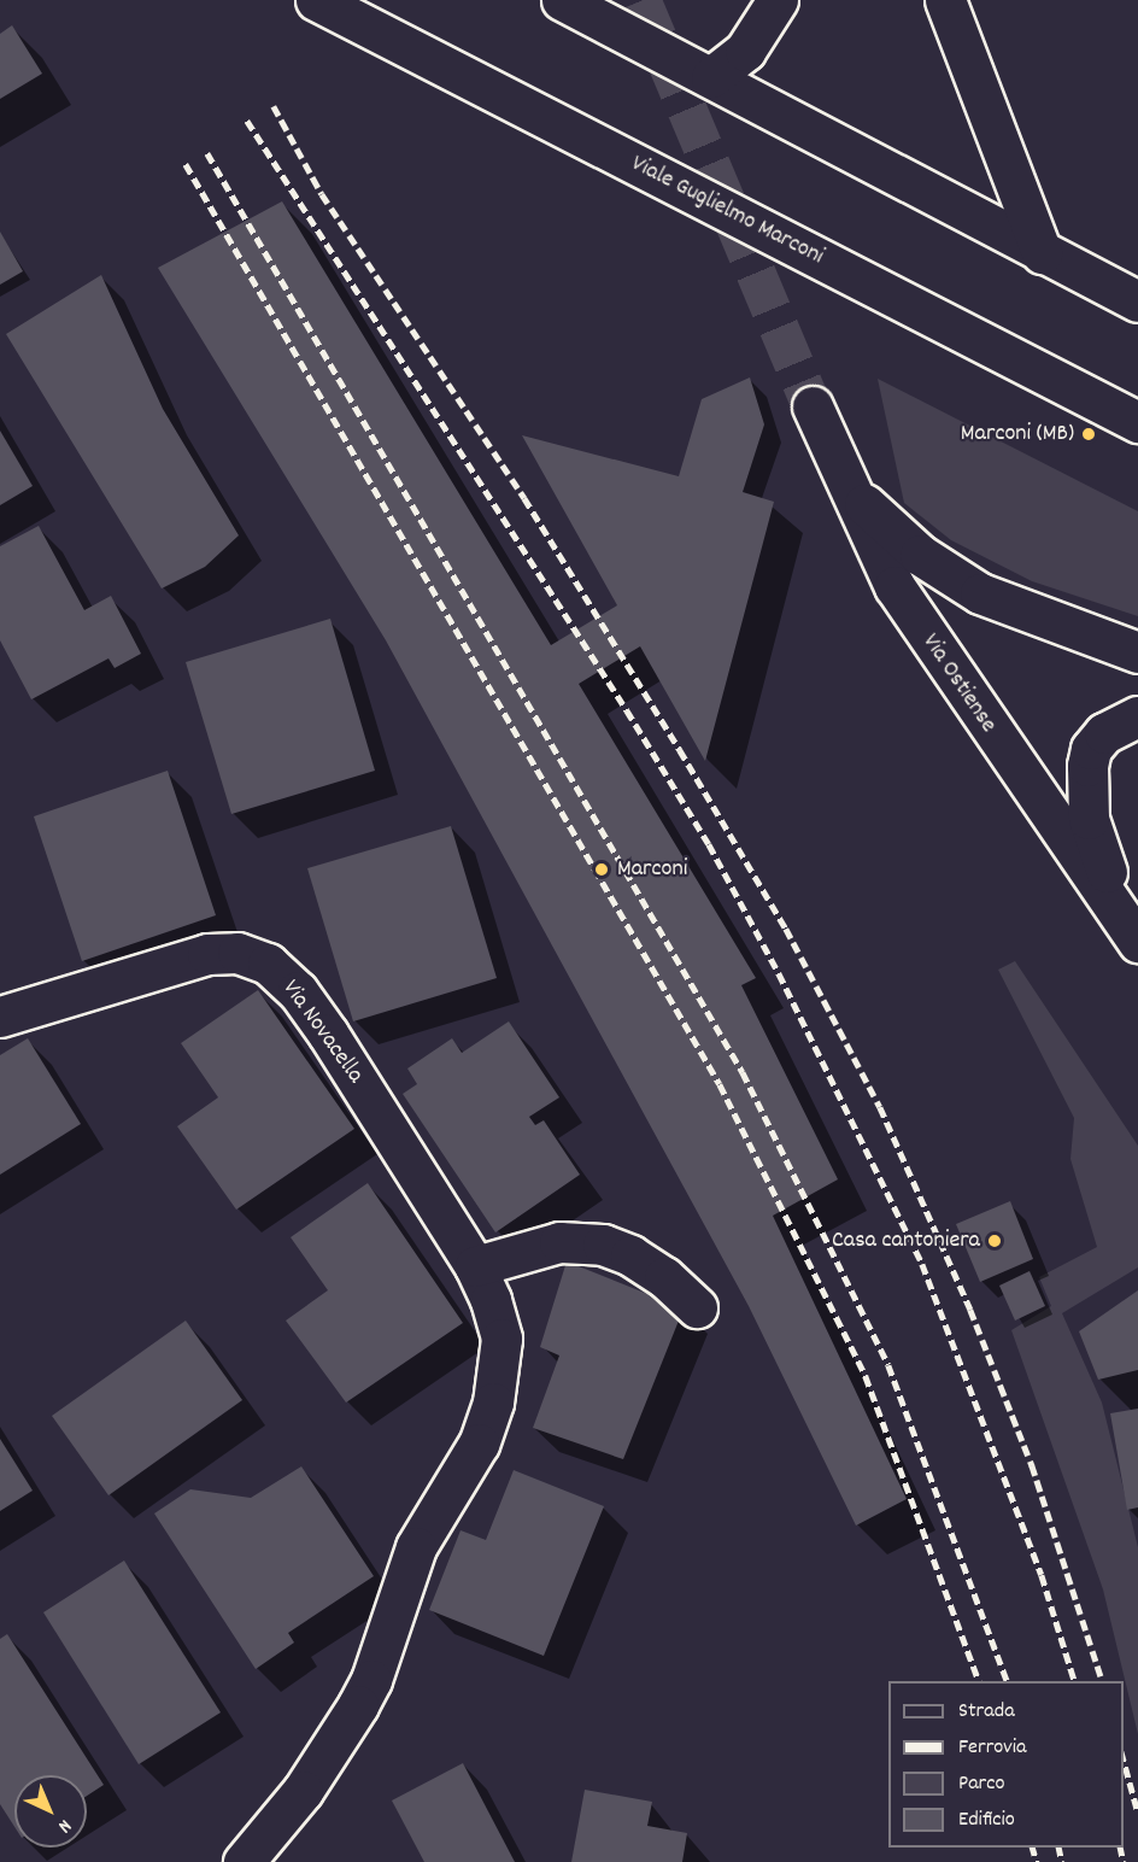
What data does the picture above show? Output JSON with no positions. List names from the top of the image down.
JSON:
{
  "streets": {
    "main road": ["Viale Guglielmo Marconi", "Via Ostiense", "Via Novacella"]
  },
  "places": ["Marconi (MB)", "Marconi", "Casa cantoniera"],
  "legend": [
    "Strada",
    "Ferrovia",
    "Parco",
    "Edificio"
  ],
  "north": "bottom right"
}
